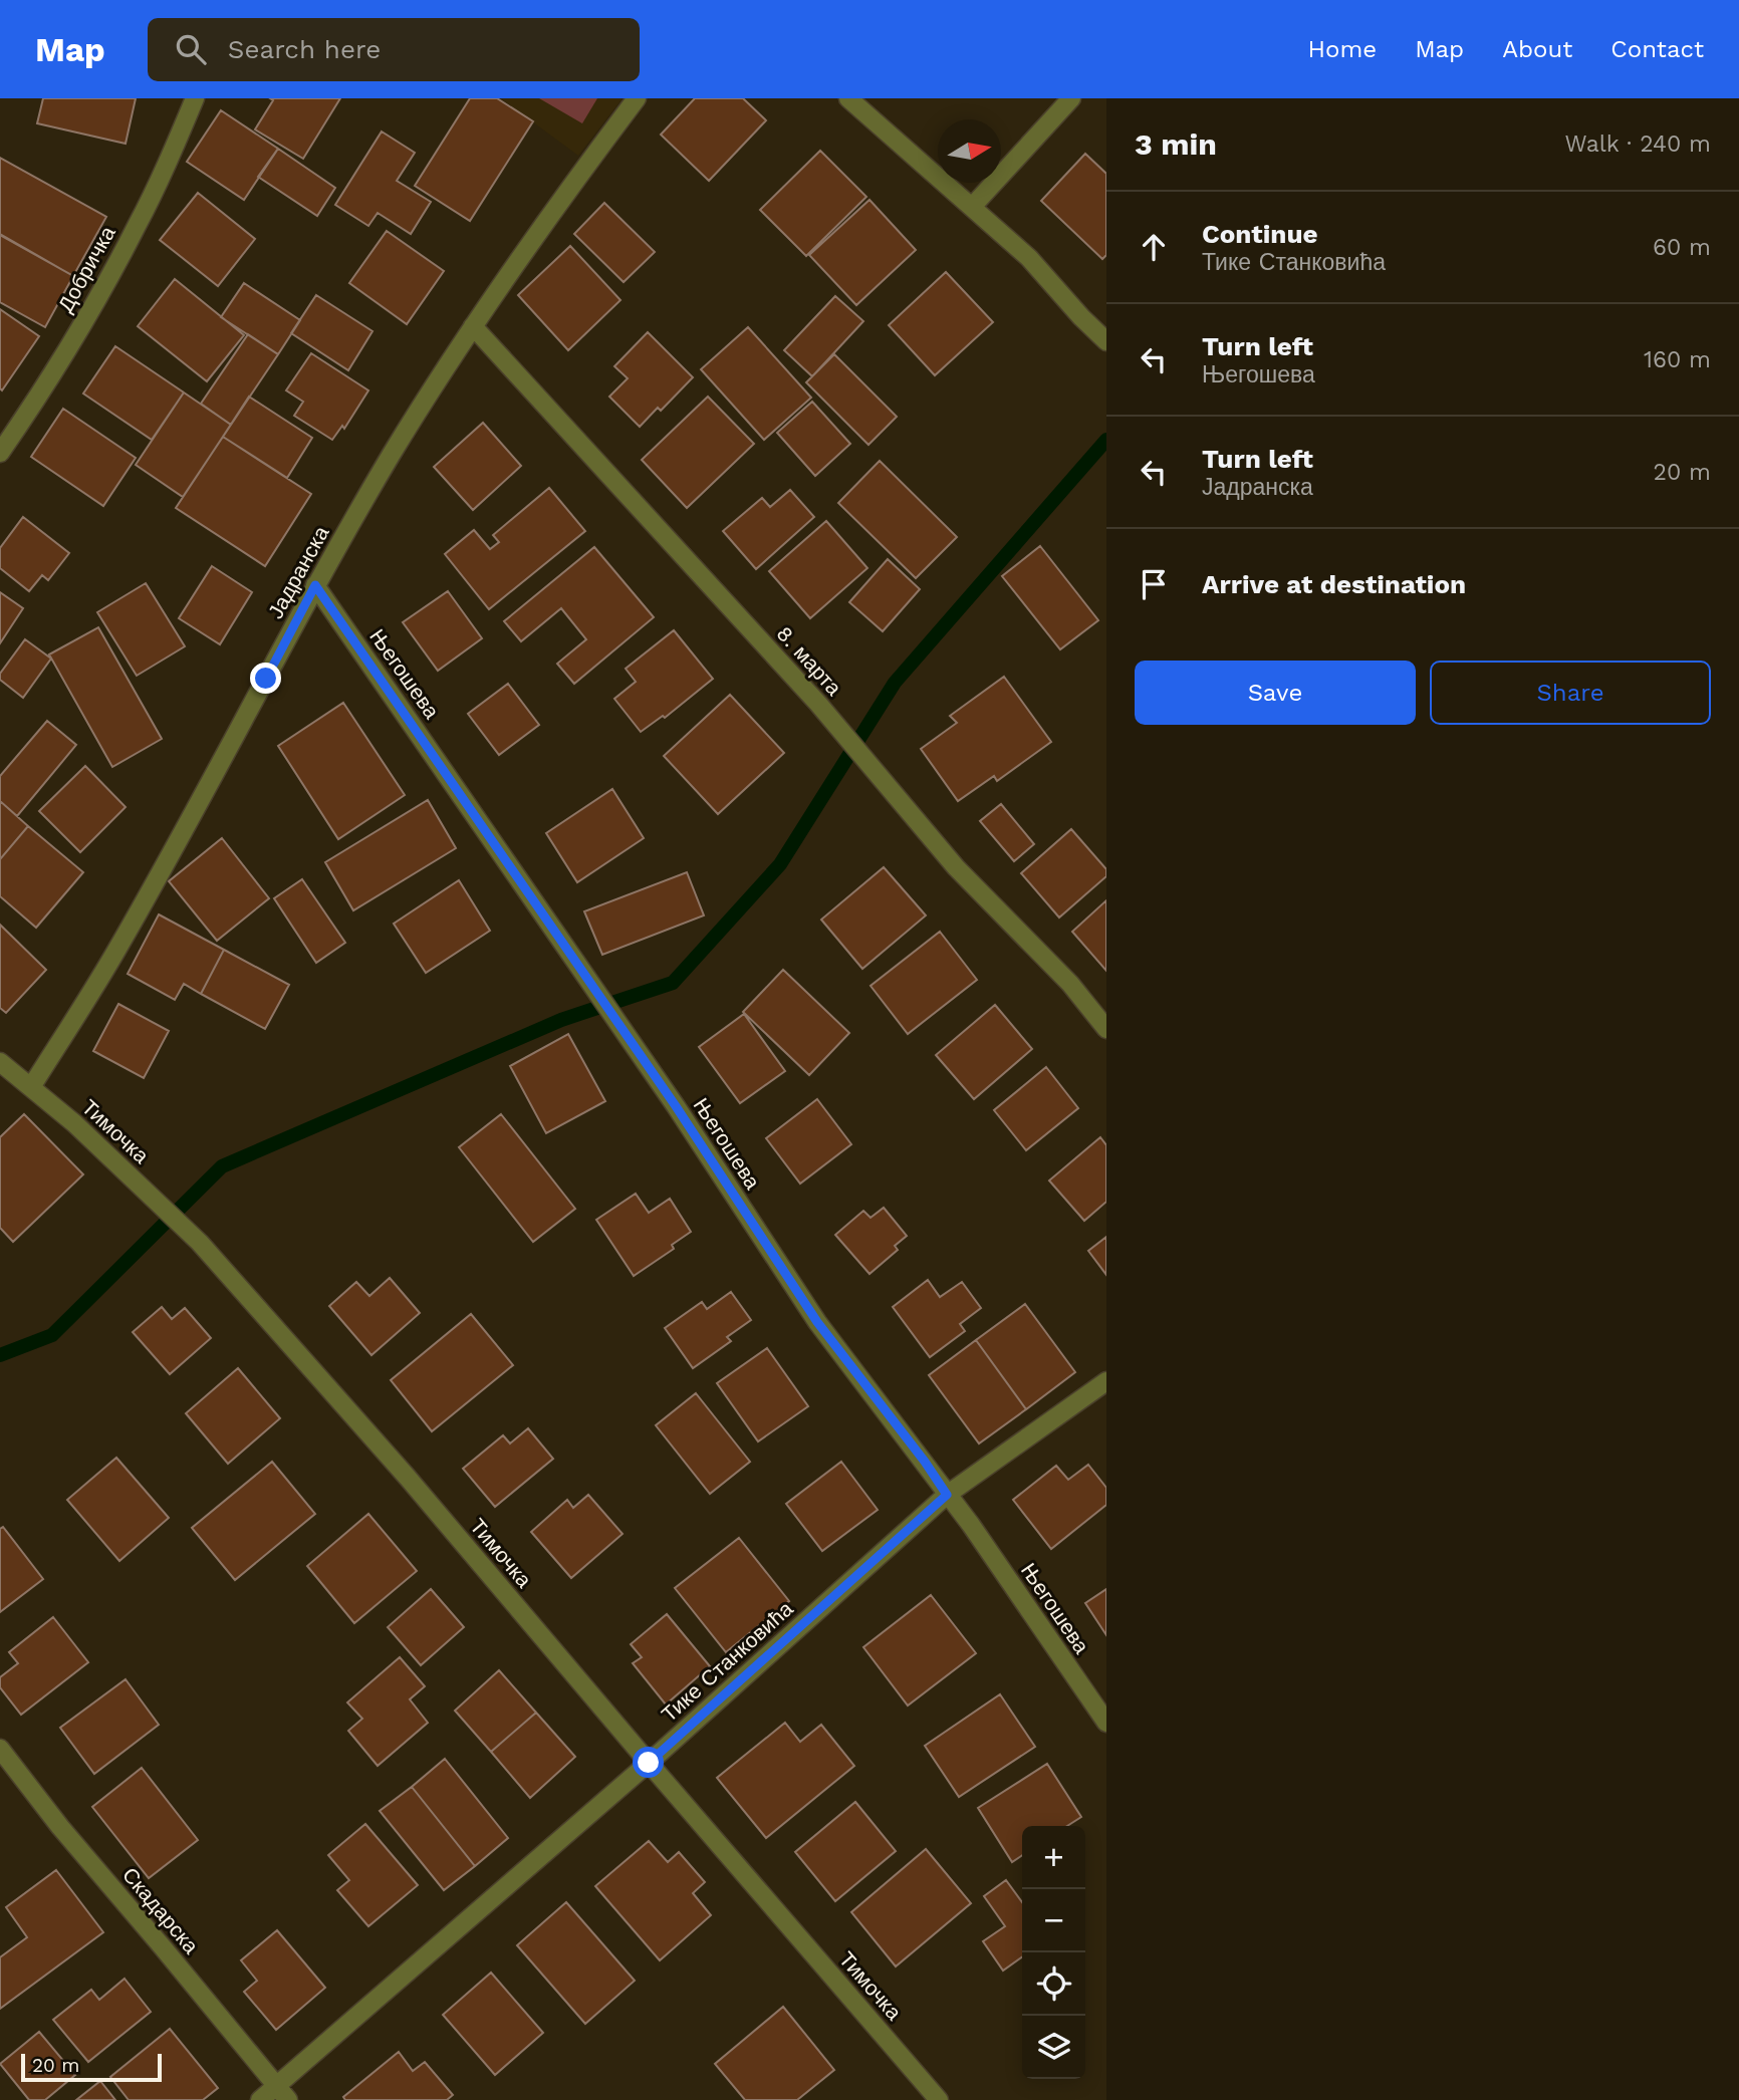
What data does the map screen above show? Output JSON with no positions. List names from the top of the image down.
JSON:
{
  "streets": {
    "street": [
      "Добричка",
      "Јадранска",
      "8. марта",
      "Његошева",
      "Тимочка",
      "Тике Станковића",
      "Скадарска"
    ]
  },
  "crossings": [
    ["Јадранска", "8. марта"],
    ["Јадранска", "Његошева"],
    ["Јадранска", "Тимочка"],
    ["Његошева", "Тике Станковића"],
    ["Тимочка", "Тике Станковића"],
    ["Тике Станковића", "Скадарска"]
  ],
  "scale_bar": "20 m",
  "north": "right",
  "page": {
    "header": "Map",
    "search": "Search here",
    "nav": [
      "Home",
      "Map",
      "About",
      "Contact"
    ],
    "heading": ["3 min", "Walk · 240 m"],
    "list": [
      ["Continue", "Тике Станковића", "60 m"],
      ["Turn left", "Његошева", "160 m"],
      ["Turn left", "Јадранска", "20 m"],
      "Arrive at destination"
    ],
    "buttons": ["Save", "Share"],
    "map_buttons": ["+", "−"],
    "scale": "20 m"
  }
}
